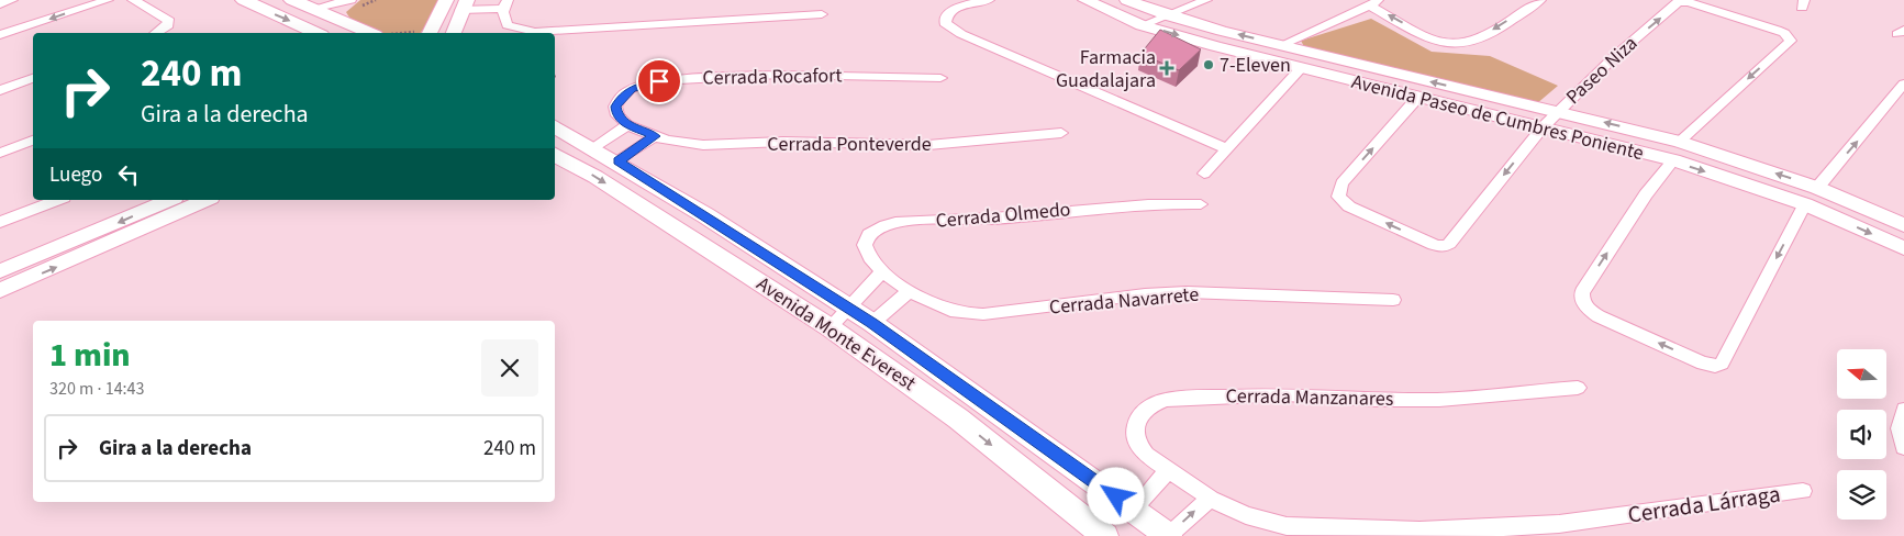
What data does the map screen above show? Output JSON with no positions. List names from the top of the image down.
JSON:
{
  "streets": {
    "main road": ["Avenida Monte Everest"],
    "street": [
      "Paseo Niza",
      "Cerrada Rocafort",
      "Avenida Paseo de Cumbres Poniente",
      "Cerrada Ponteverde",
      "Cerrada Olmedo",
      "Cerrada Navarrete",
      "Cerrada Manzanares",
      "Cerrada Lárraga"
    ]
  },
  "crossings": [
    ["Paseo Niza", "Avenida Paseo de Cumbres Poniente"],
    ["Cerrada Rocafort", "Cerrada Ponteverde"],
    ["Cerrada Olmedo", "Cerrada Navarrete"],
    ["Cerrada Manzanares", "Cerrada Lárraga"]
  ],
  "places": {
    "other": ["7-Eleven"],
    "health": ["Farmacia Guadalajara"]
  },
  "north": "left",
  "page": {
    "turn": ["240 m", "Gira a la derecha"],
    "then": "Luego",
    "heading": ["1 min", "320 m · 14:43"],
    "list": [
      {
        "name": "Gira a la derecha",
        "value": "240 m"
      }
    ]
  }
}
